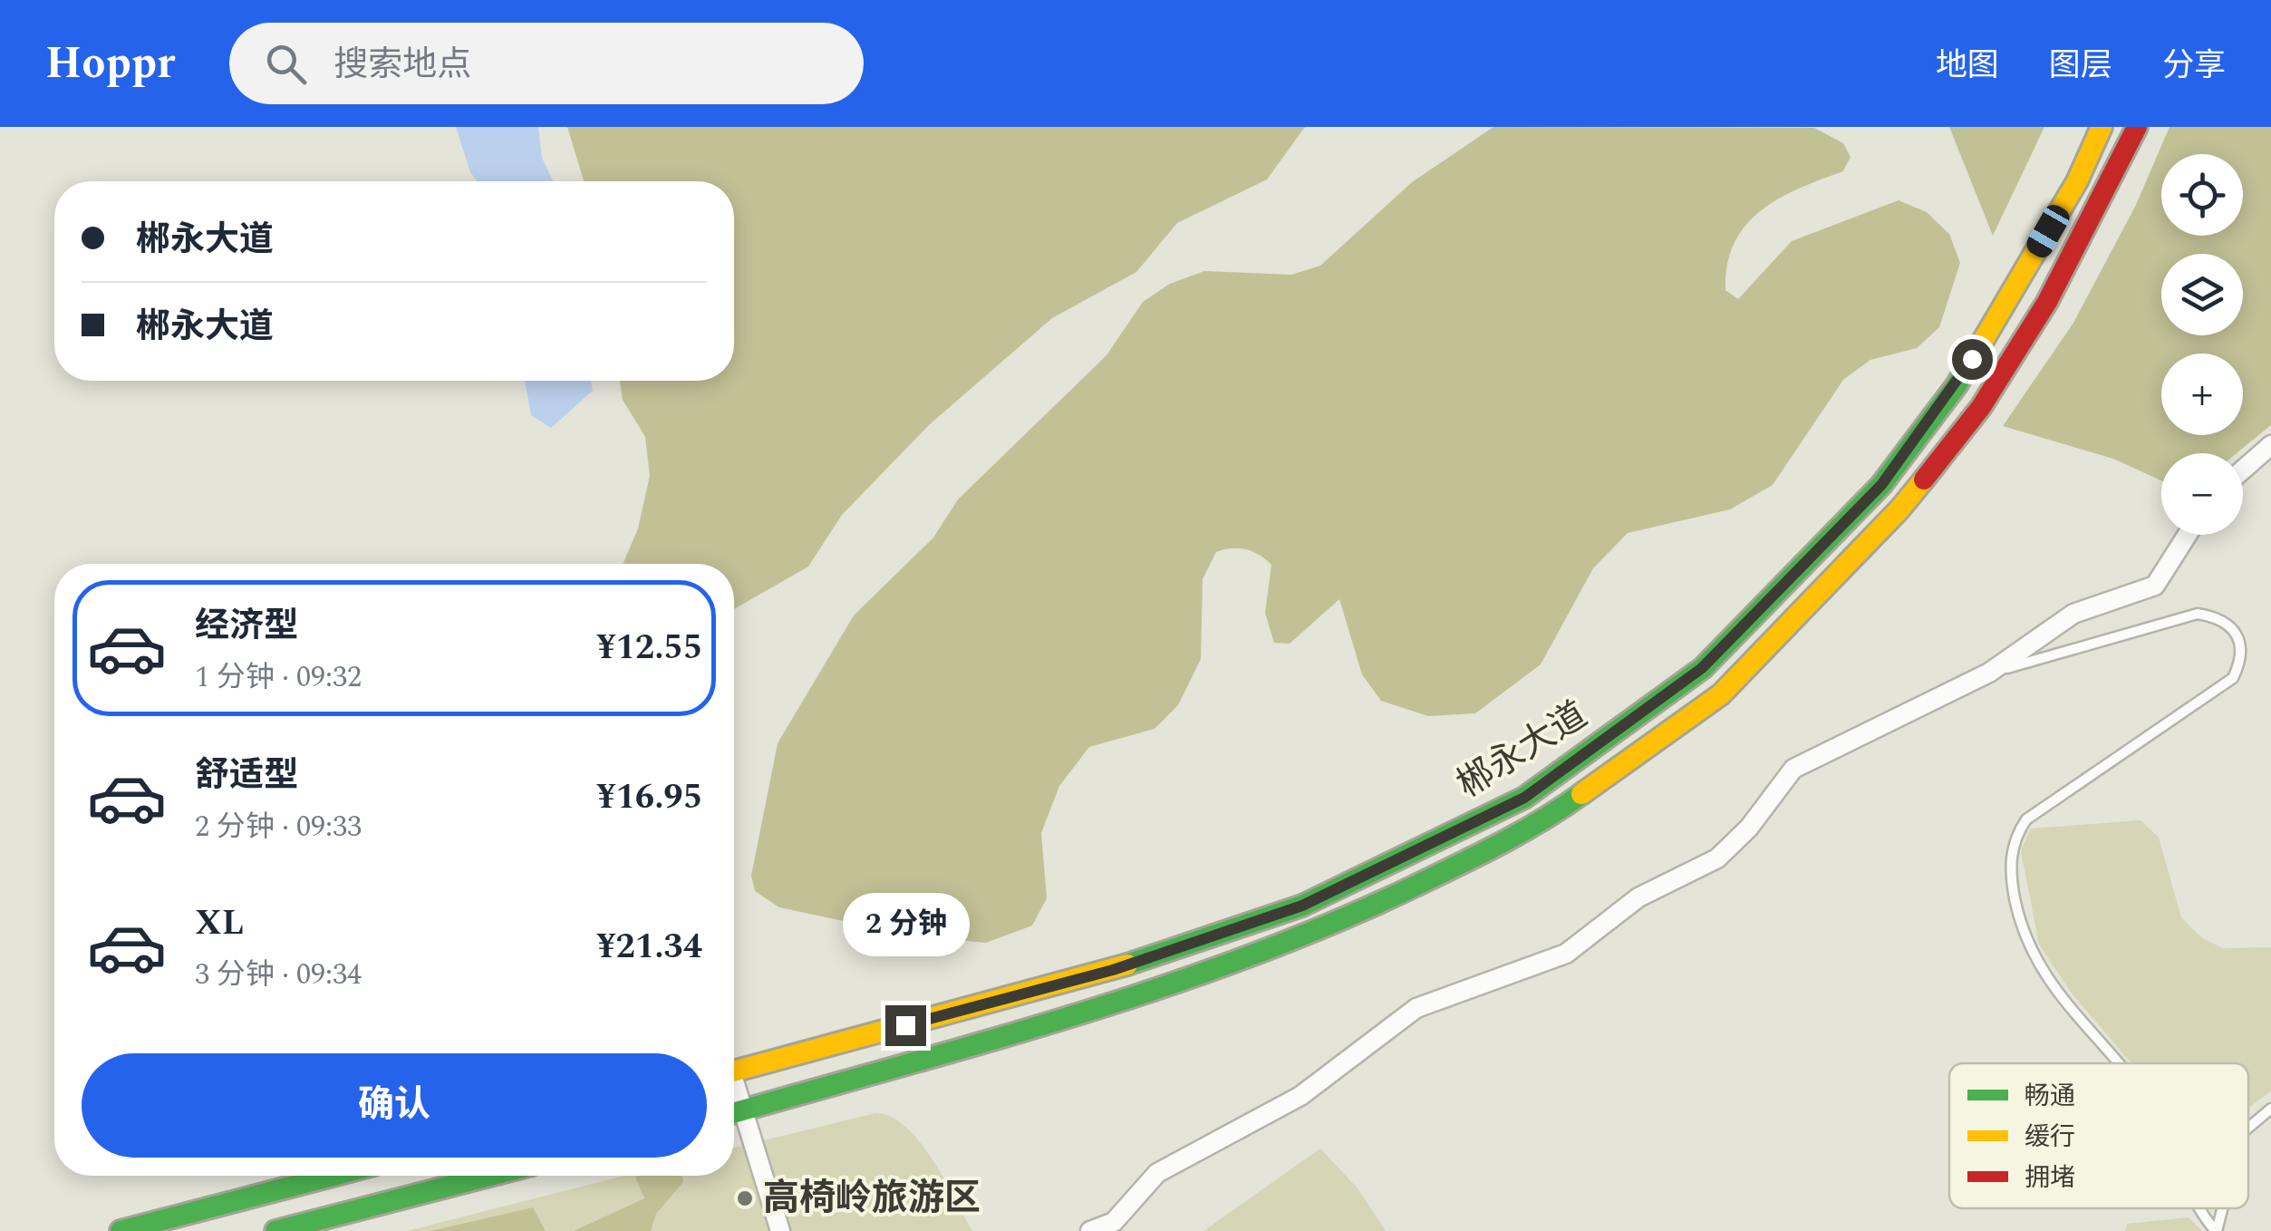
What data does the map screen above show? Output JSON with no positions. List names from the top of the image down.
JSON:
{
  "streets": {
    "highway": ["郴永大道"]
  },
  "places": ["高椅岭旅游区"],
  "legend": ["畅通", "缓行", "拥堵"],
  "page": {
    "header": "Hoppr",
    "search": "搜索地点",
    "nav": ["地图", "图层", "分享"],
    "map_buttons": ["+", "−"],
    "banner": ["郴永大道", "郴永大道"],
    "list": [
      {
        "name": "经济型",
        "note": "1 分钟 · 09:32",
        "value": "¥12.55"
      },
      {
        "name": "舒适型",
        "note": "2 分钟 · 09:33",
        "value": "¥16.95"
      },
      {
        "name": "XL",
        "note": "3 分钟 · 09:34",
        "value": "¥21.34"
      }
    ],
    "bubble": "2 分钟",
    "buttons": "确认"
  }
}
